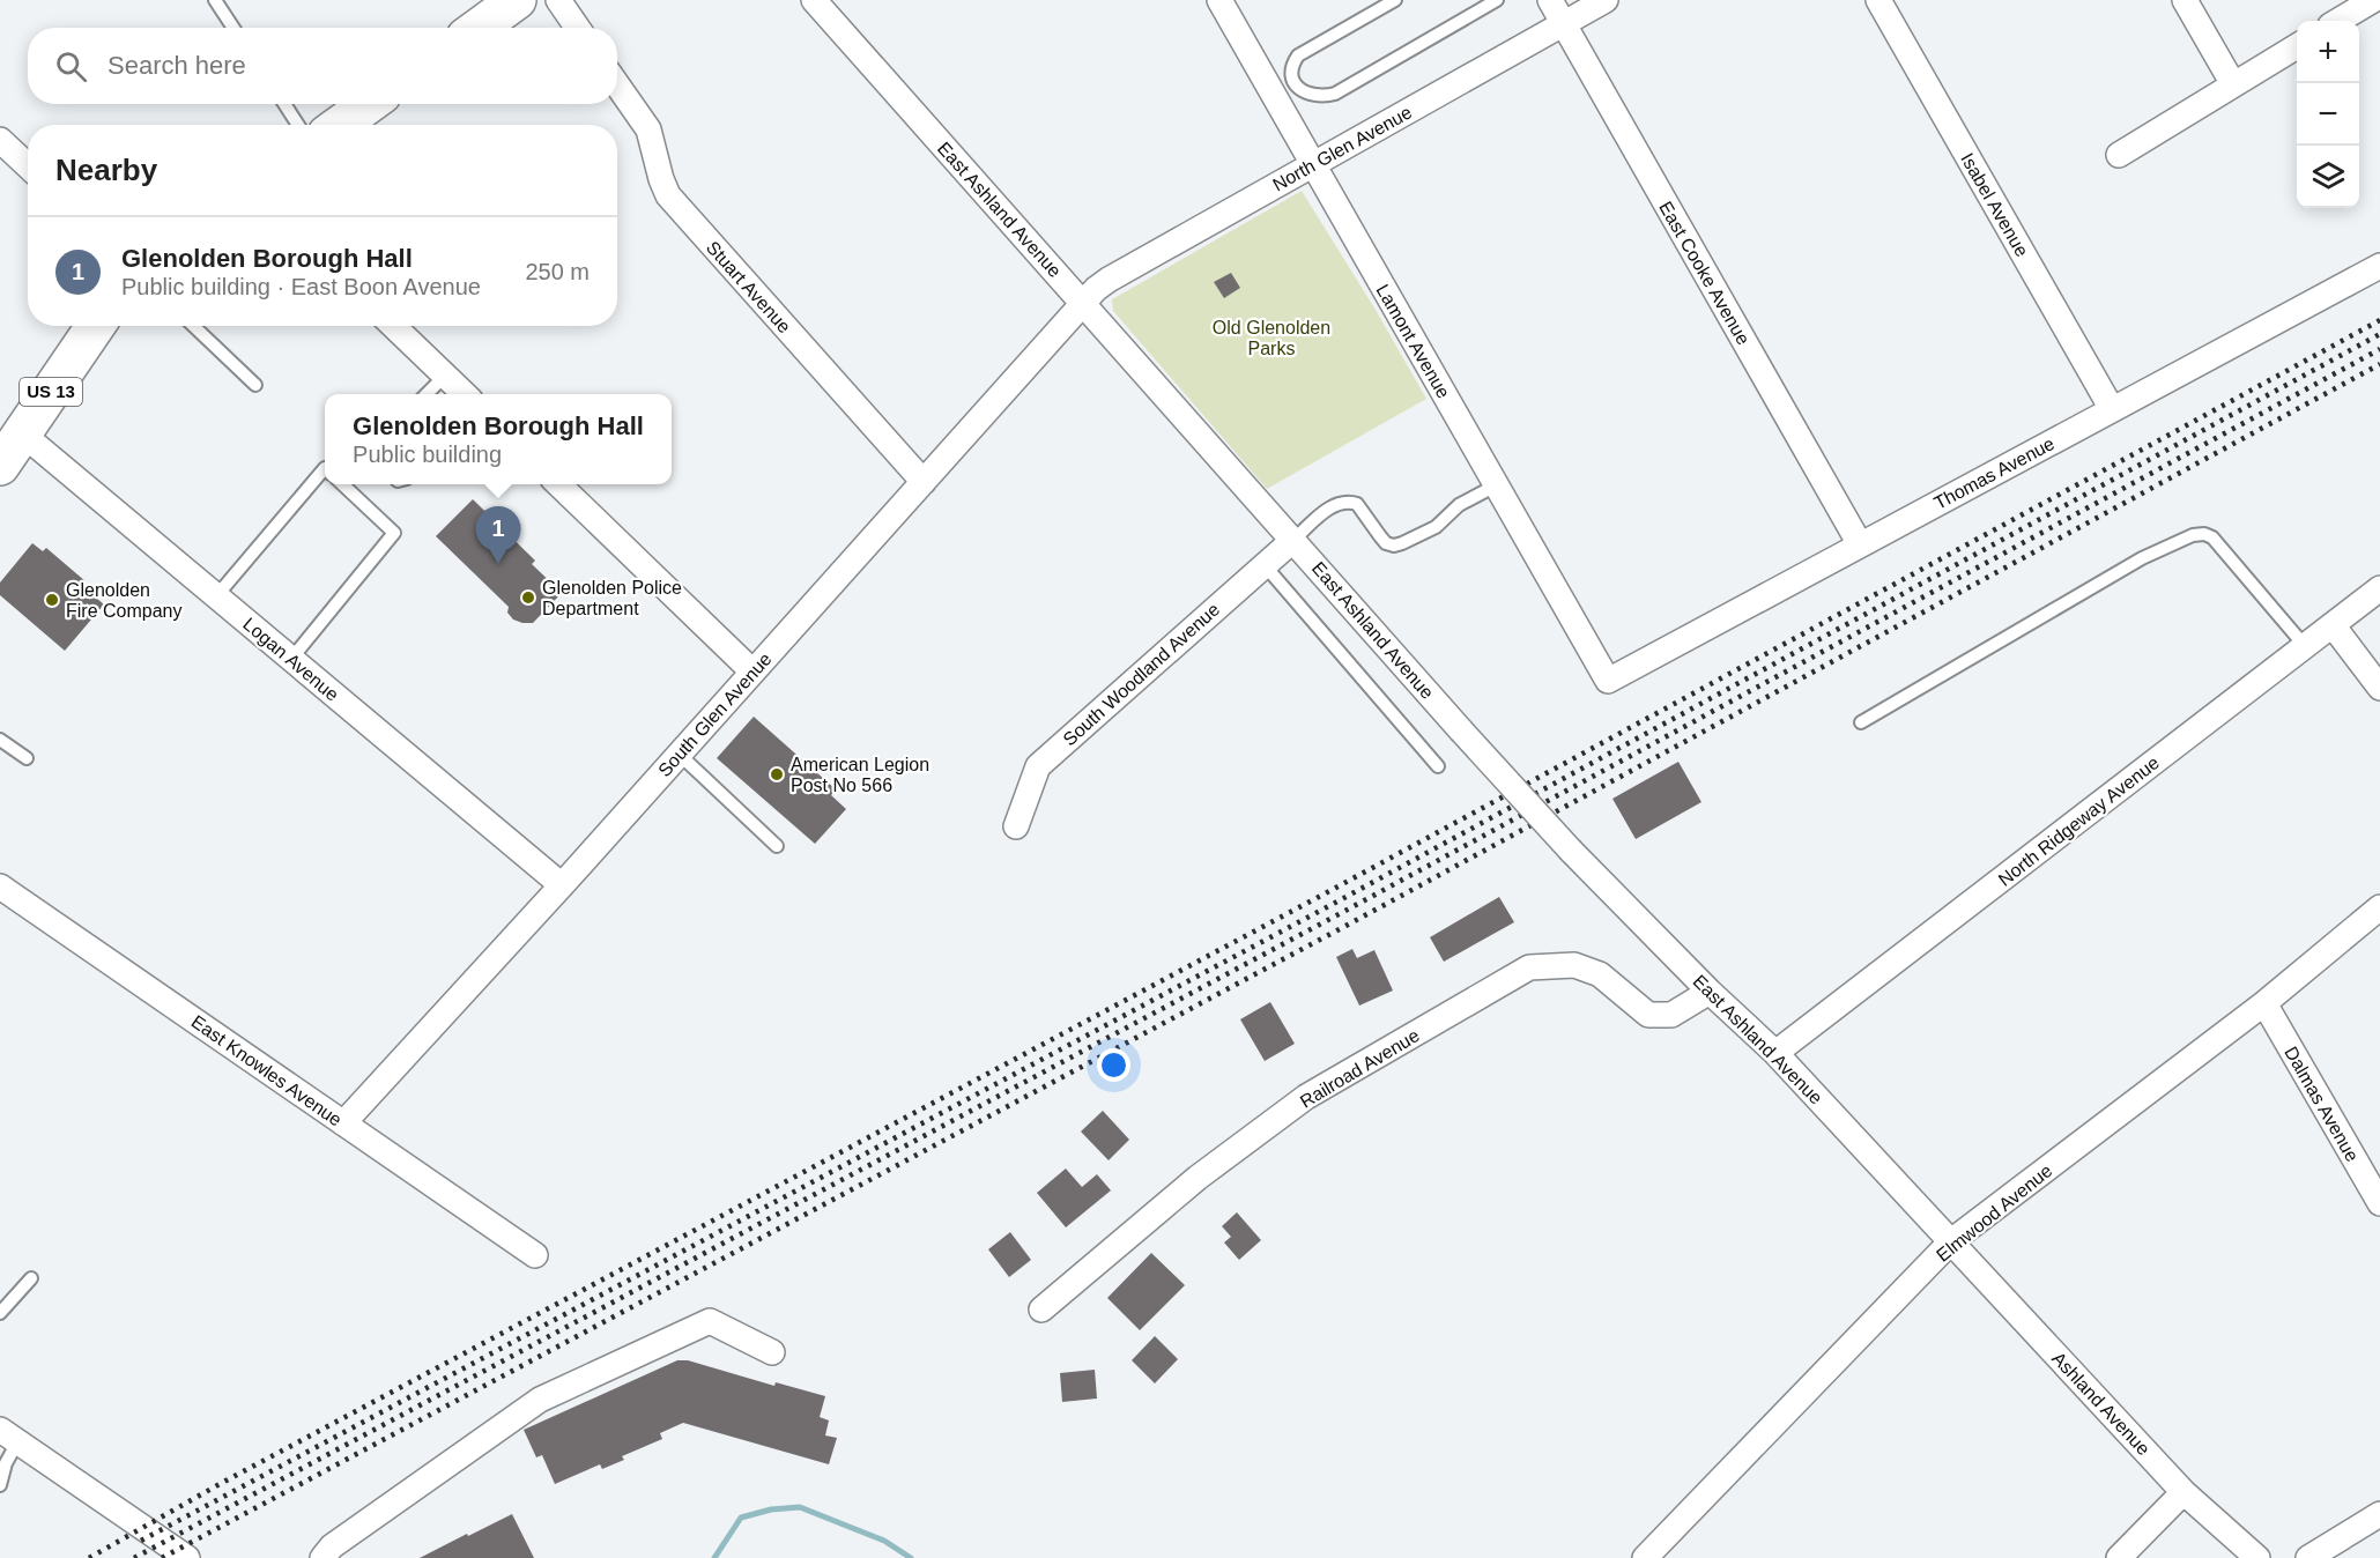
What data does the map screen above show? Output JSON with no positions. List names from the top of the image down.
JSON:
{
  "streets": {
    "main road": ["US 13"],
    "street": [
      "North Glen Avenue",
      "Isabel Avenue",
      "East Ashland Avenue",
      "East Cooke Avenue",
      "Stuart Avenue",
      "Lamont Avenue",
      "Thomas Avenue",
      "Logan Avenue",
      "South Woodland Avenue",
      "South Glen Avenue",
      "North Ridgeway Avenue",
      "Railroad Avenue",
      "East Knowles Avenue",
      "Dalmas Avenue",
      "Elmwood Avenue",
      "Ashland Avenue"
    ]
  },
  "crossings": [
    ["North Glen Avenue", "East Ashland Avenue"],
    ["North Glen Avenue", "East Cooke Avenue"],
    ["North Glen Avenue", "Lamont Avenue"],
    ["North Glen Avenue", "South Glen Avenue"],
    ["Isabel Avenue", "Thomas Avenue"],
    ["East Ashland Avenue", "South Woodland Avenue"],
    ["East Ashland Avenue", "South Glen Avenue"],
    ["East Ashland Avenue", "North Ridgeway Avenue"],
    ["East Ashland Avenue", "Railroad Avenue"],
    ["East Ashland Avenue", "Elmwood Avenue"],
    ["East Ashland Avenue", "Ashland Avenue"],
    ["East Cooke Avenue", "Thomas Avenue"],
    ["Stuart Avenue", "South Glen Avenue"],
    ["Lamont Avenue", "Thomas Avenue"],
    ["US 13", "Logan Avenue"],
    ["Logan Avenue", "South Glen Avenue"],
    ["South Glen Avenue", "East Knowles Avenue"],
    ["Dalmas Avenue", "Elmwood Avenue"],
    ["Elmwood Avenue", "Ashland Avenue"]
  ],
  "parks": ["Old Glenolden Parks"],
  "places": ["Glenolden Police Department", "Glenolden Fire Company", "American Legion Post No 566"],
  "page": {
    "map_buttons": ["+", "−"],
    "search": "Search here",
    "heading": "Nearby",
    "list": [
      {
        "mark": "1",
        "name": "Glenolden Borough Hall",
        "note": "Public building · East Boon Avenue",
        "value": "250 m"
      }
    ],
    "popup": ["Glenolden Borough Hall", "Public building"],
    "pins": "1"
  }
}
